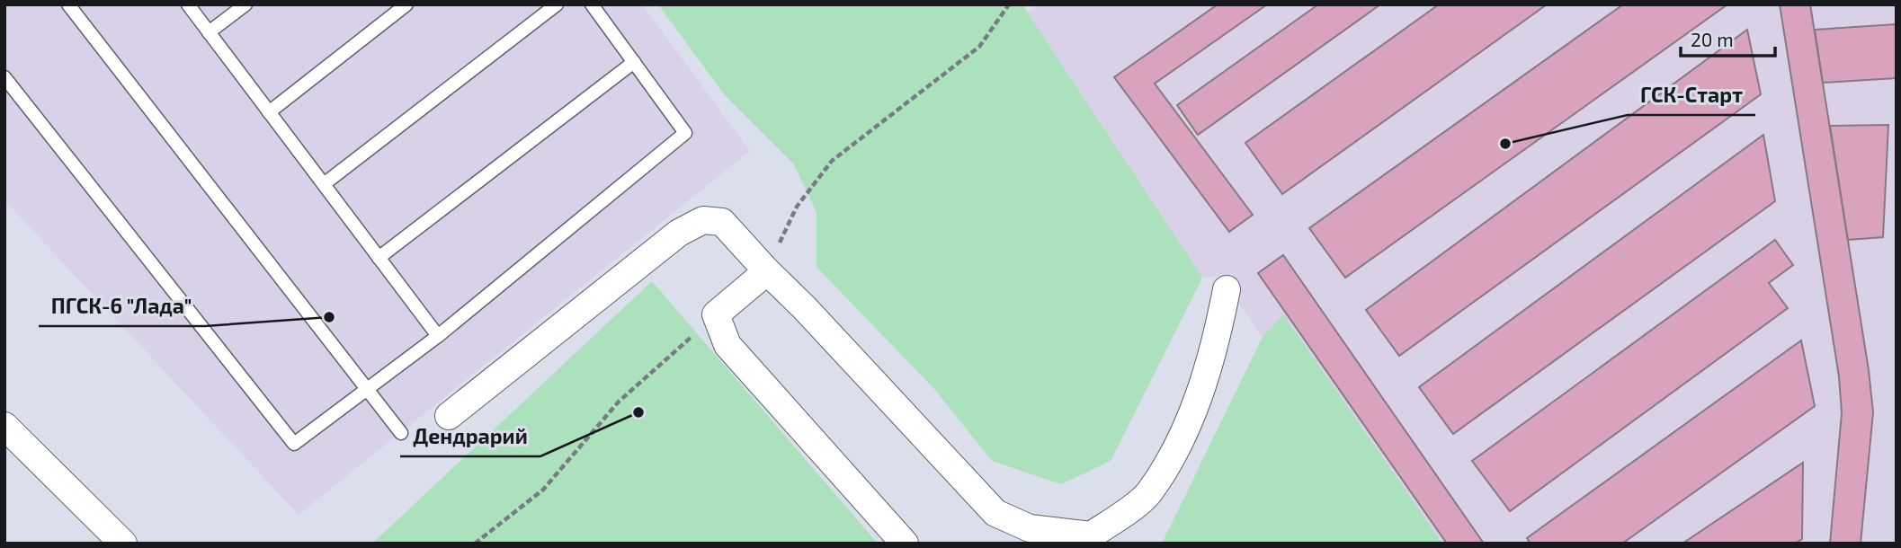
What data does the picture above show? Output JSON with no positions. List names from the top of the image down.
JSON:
{
  "places": ["ГСК-Старт", "ПГСК-6 \"Лада\"", "Дендрарий"],
  "scale_bar": "20 m"
}
